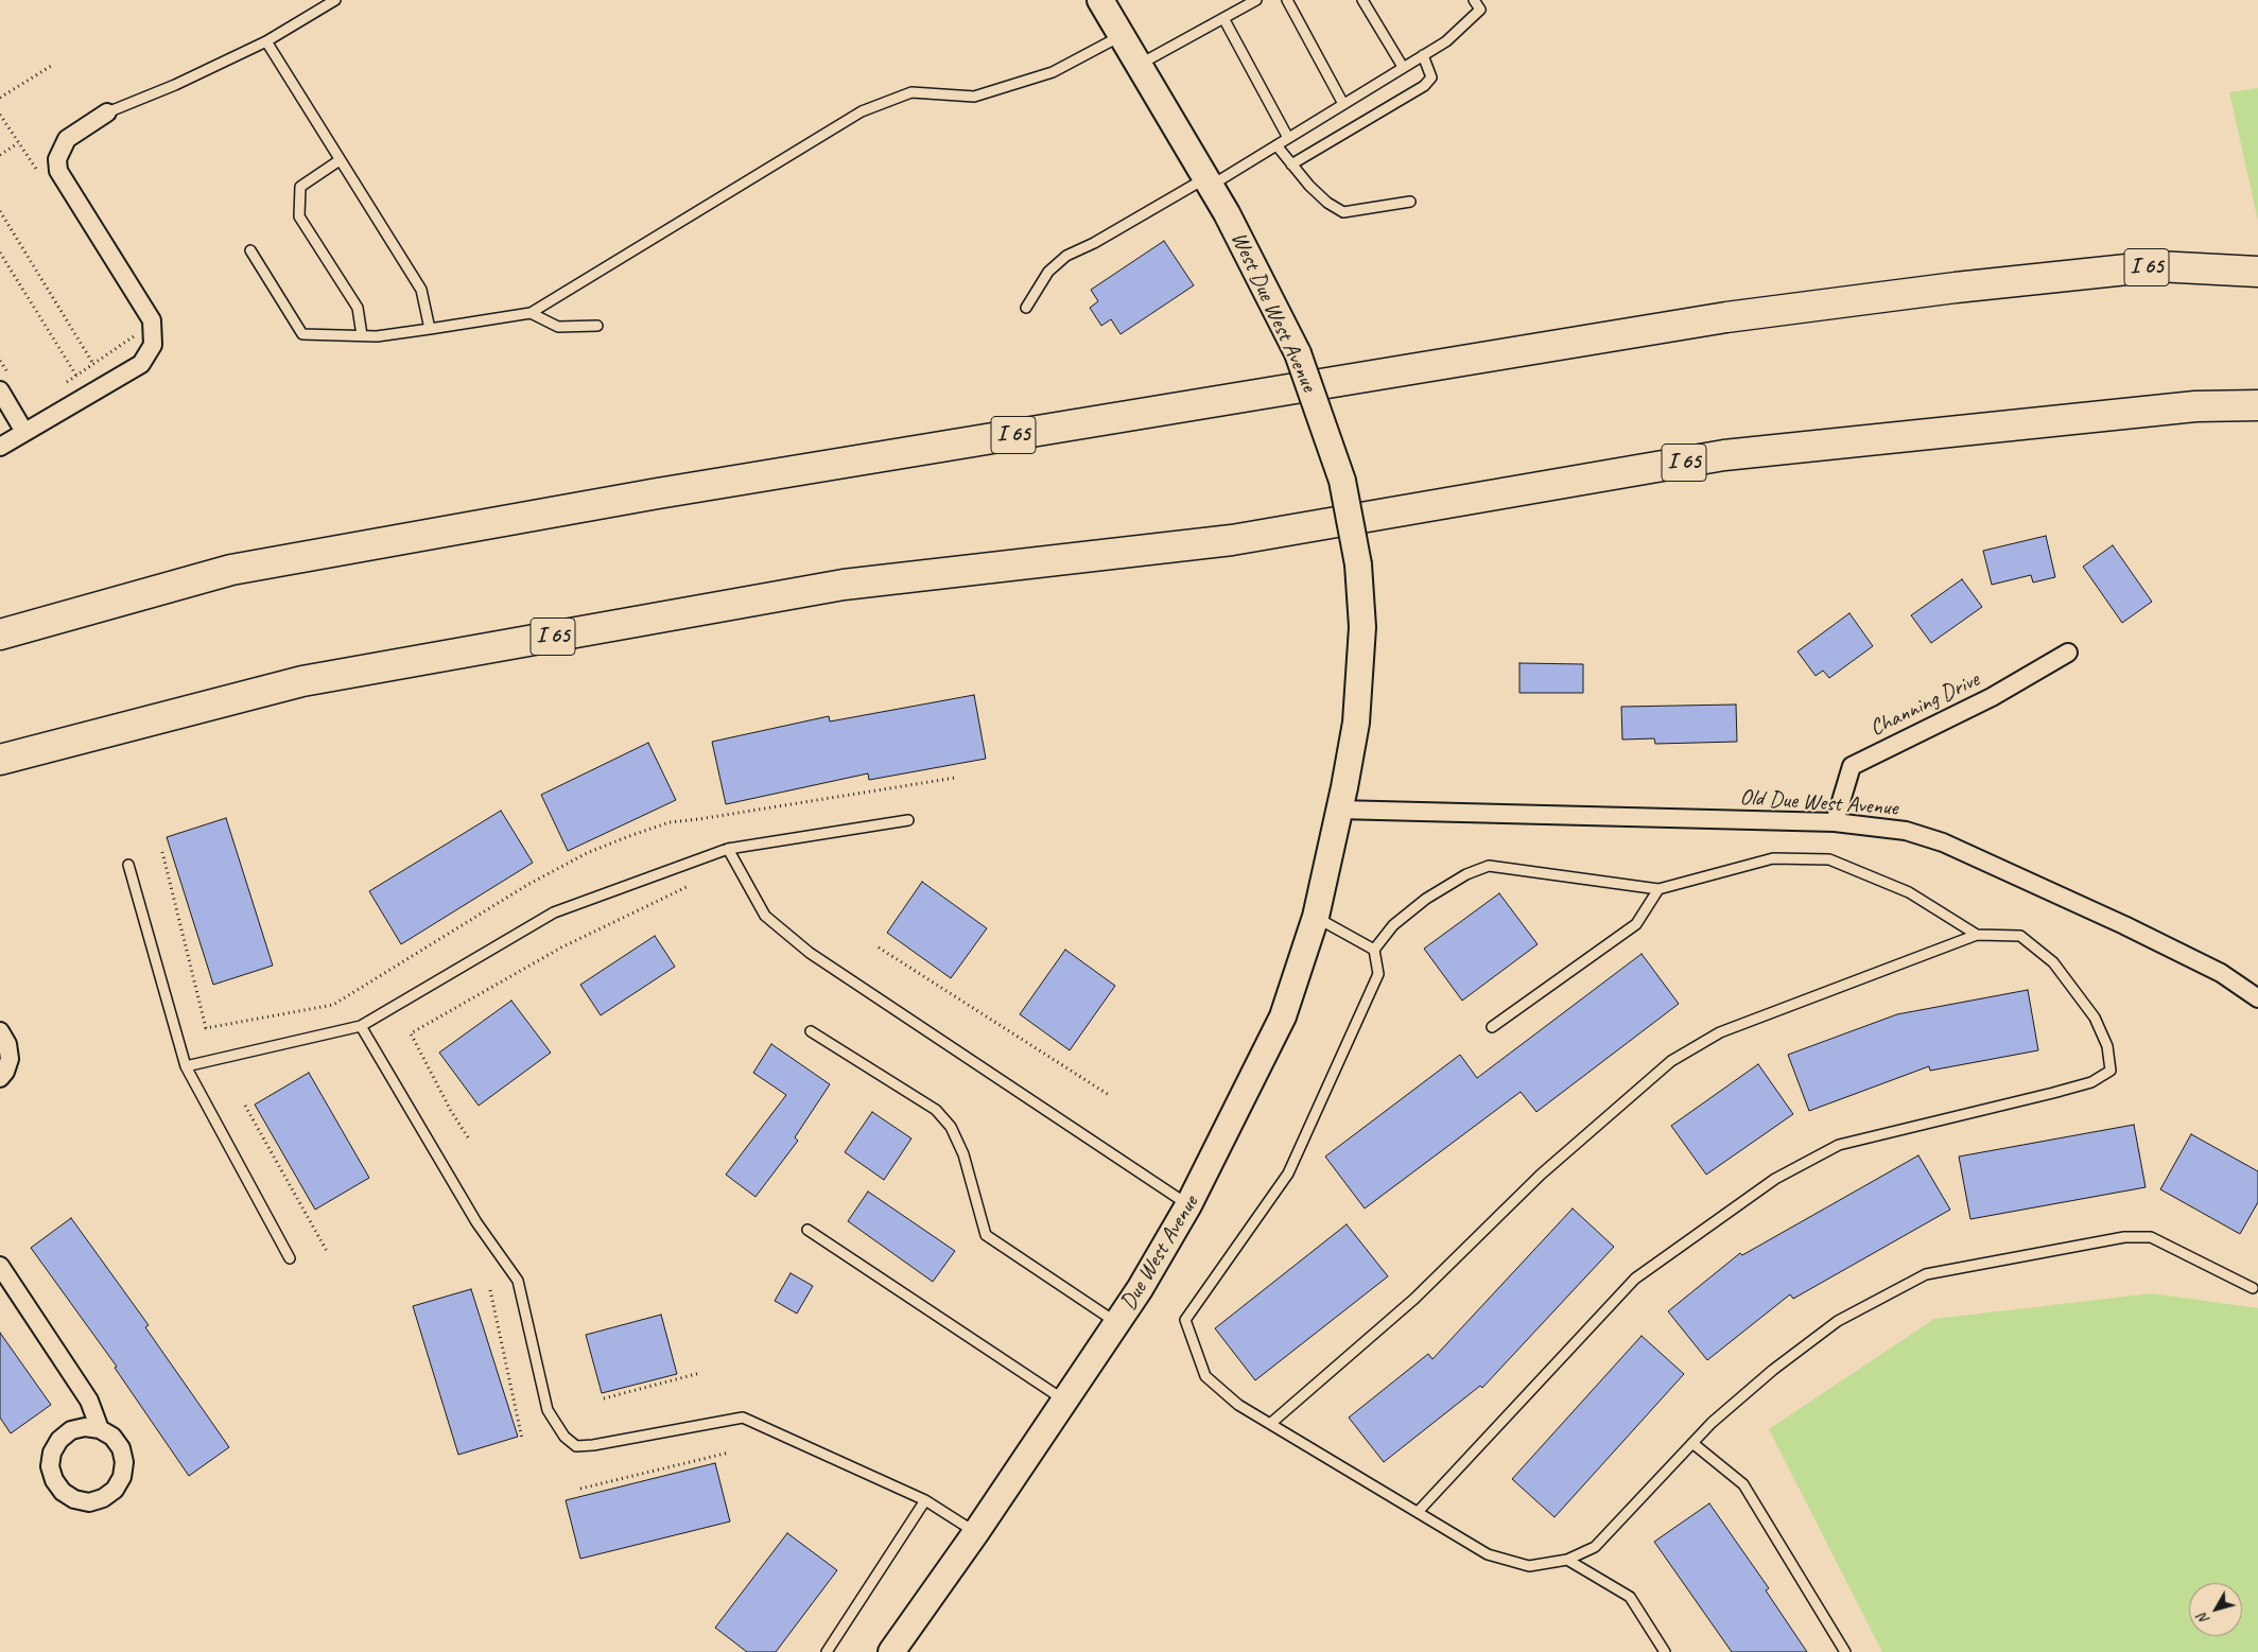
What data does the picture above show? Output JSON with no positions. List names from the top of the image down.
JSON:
{
  "streets": {
    "highway": ["I 65"],
    "main road": ["West Due West Avenue", "Due West Avenue"],
    "street": ["Channing Drive", "Old Due West Avenue"]
  },
  "crossings": [
    ["West Due West Avenue", "Old Due West Avenue"],
    ["West Due West Avenue", "Due West Avenue"],
    ["Channing Drive", "Old Due West Avenue"],
    ["Old Due West Avenue", "Due West Avenue"]
  ],
  "north": "bottom left"
}
